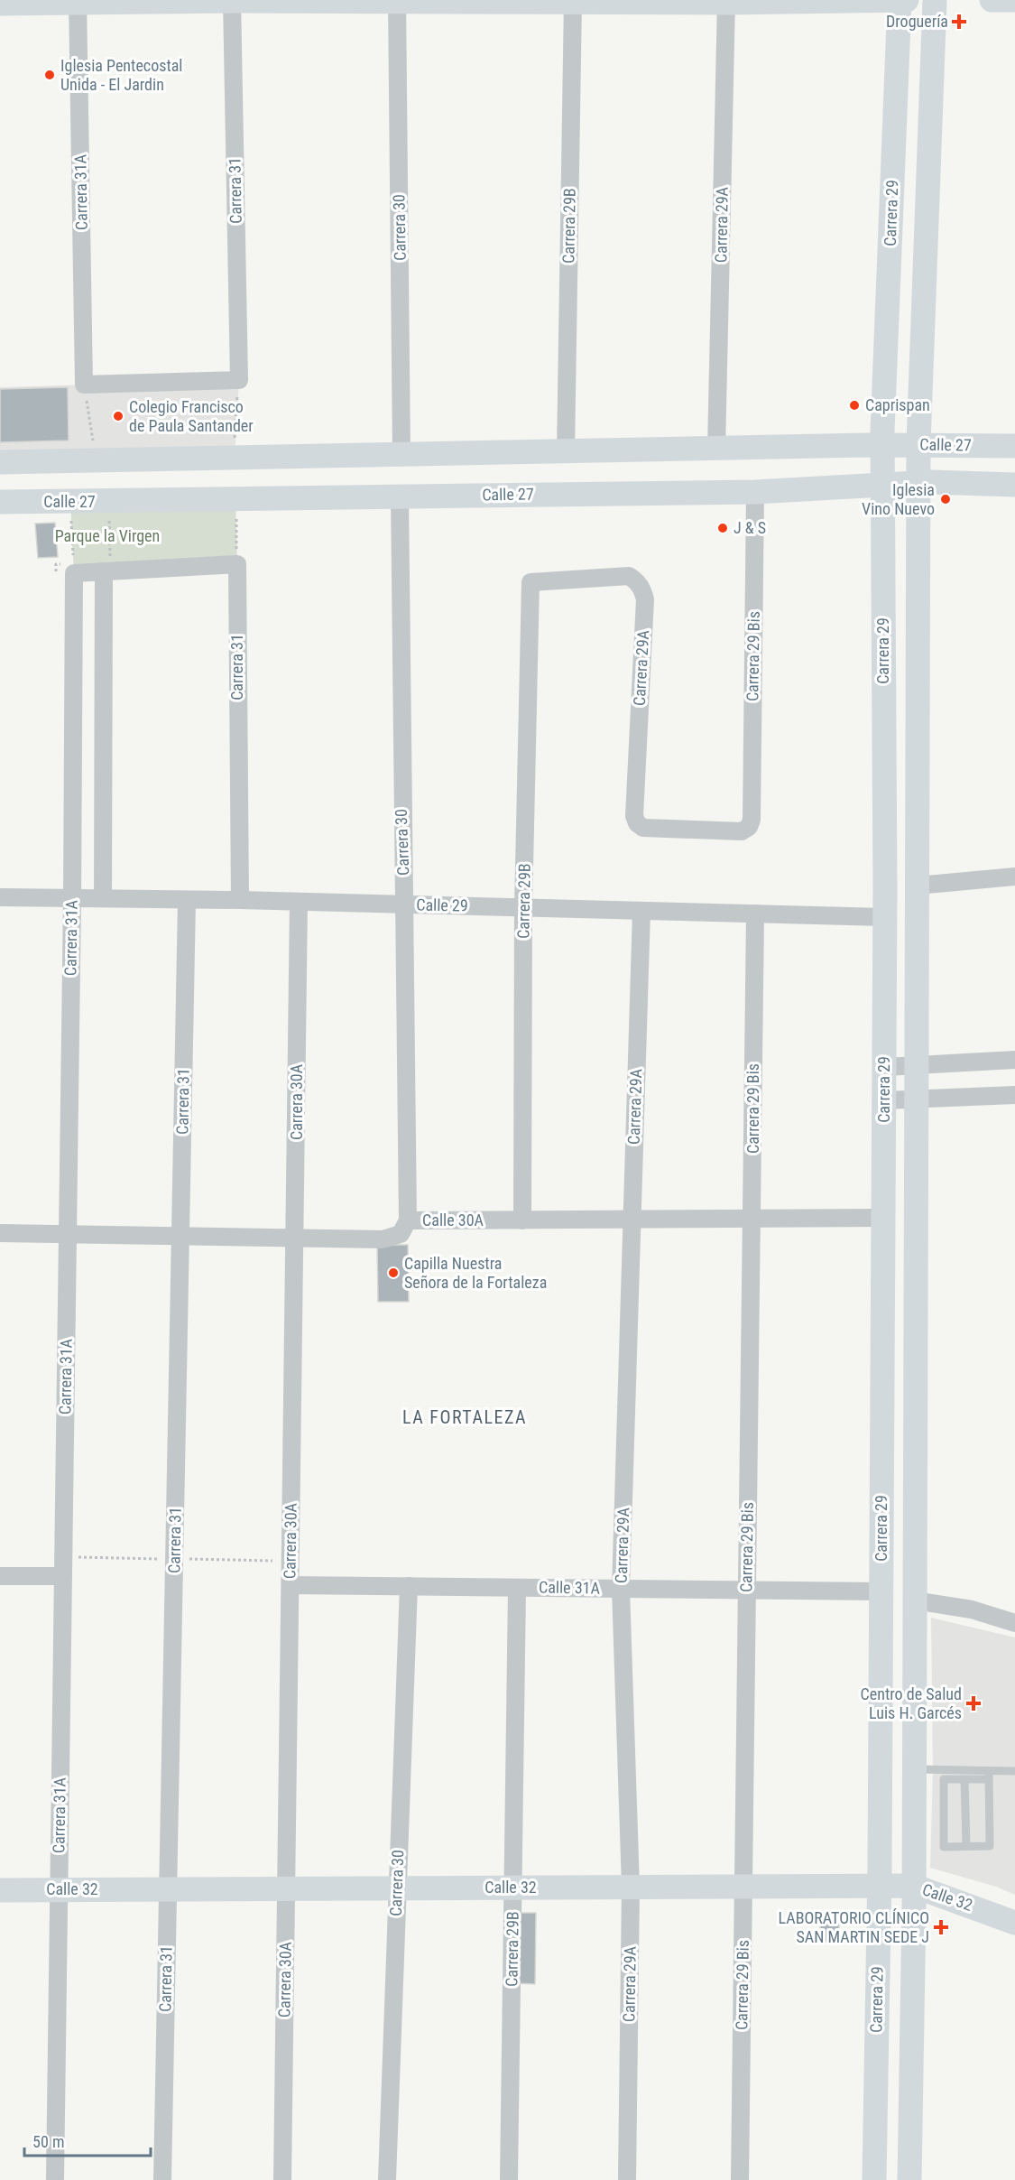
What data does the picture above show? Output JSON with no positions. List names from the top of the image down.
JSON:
{
  "streets": {
    "street": [
      "Carrera 31",
      "Carrera 31A",
      "Carrera 29",
      "Carrera 29A",
      "Carrera 29B",
      "Carrera 30",
      "Calle 27",
      "Carrera 29 Bis",
      "Calle 29",
      "Carrera 30A",
      "Calle 30A",
      "Calle 31A",
      "Calle 32"
    ]
  },
  "crossings": [
    ["Carrera 31", "Carrera 31A"],
    ["Carrera 31", "Calle 29"],
    ["Carrera 31", "Calle 30A"],
    ["Carrera 31", "Calle 32"],
    ["Carrera 31A", "Calle 29"],
    ["Carrera 31A", "Calle 30A"],
    ["Carrera 31A", "Calle 32"],
    ["Carrera 29", "Calle 27"],
    ["Carrera 29", "Calle 29"],
    ["Carrera 29", "Calle 30A"],
    ["Carrera 29", "Calle 31A"],
    ["Carrera 29", "Calle 32"],
    ["Carrera 29A", "Carrera 29B"],
    ["Carrera 29A", "Calle 27"],
    ["Carrera 29A", "Carrera 29 Bis"],
    ["Carrera 29A", "Calle 29"],
    ["Carrera 29A", "Calle 30A"],
    ["Carrera 29A", "Calle 31A"],
    ["Carrera 29A", "Calle 32"],
    ["Carrera 29B", "Calle 27"],
    ["Carrera 29B", "Calle 29"],
    ["Carrera 29B", "Calle 30A"],
    ["Carrera 29B", "Calle 31A"],
    ["Carrera 29B", "Calle 32"],
    ["Carrera 30", "Calle 27"],
    ["Carrera 30", "Calle 29"],
    ["Carrera 30", "Calle 30A"],
    ["Carrera 30", "Calle 31A"],
    ["Carrera 30", "Calle 32"],
    ["Calle 27", "Carrera 29 Bis"],
    ["Carrera 29 Bis", "Calle 29"],
    ["Carrera 29 Bis", "Calle 30A"],
    ["Carrera 29 Bis", "Calle 31A"],
    ["Carrera 29 Bis", "Calle 32"],
    ["Calle 29", "Carrera 30A"],
    ["Carrera 30A", "Calle 30A"],
    ["Carrera 30A", "Calle 31A"],
    ["Carrera 30A", "Calle 32"]
  ],
  "districts": ["LA FORTALEZA"],
  "parks": ["Parque la Virgen"],
  "places": {
    "health": ["Droguería", "Centro de Salud Luis H. Garcés", "LABORATORIO CLÍNICO SAN MARTIN SEDE J"],
    "other": [
      "Iglesia Pentecostal Unida - El Jardin",
      "Caprispan",
      "Colegio Francisco de Paula Santander",
      "Iglesia Vino Nuevo",
      "J & S",
      "Capilla Nuestra Señora de la Fortaleza"
    ]
  },
  "scale_bar": "50 m"
}
